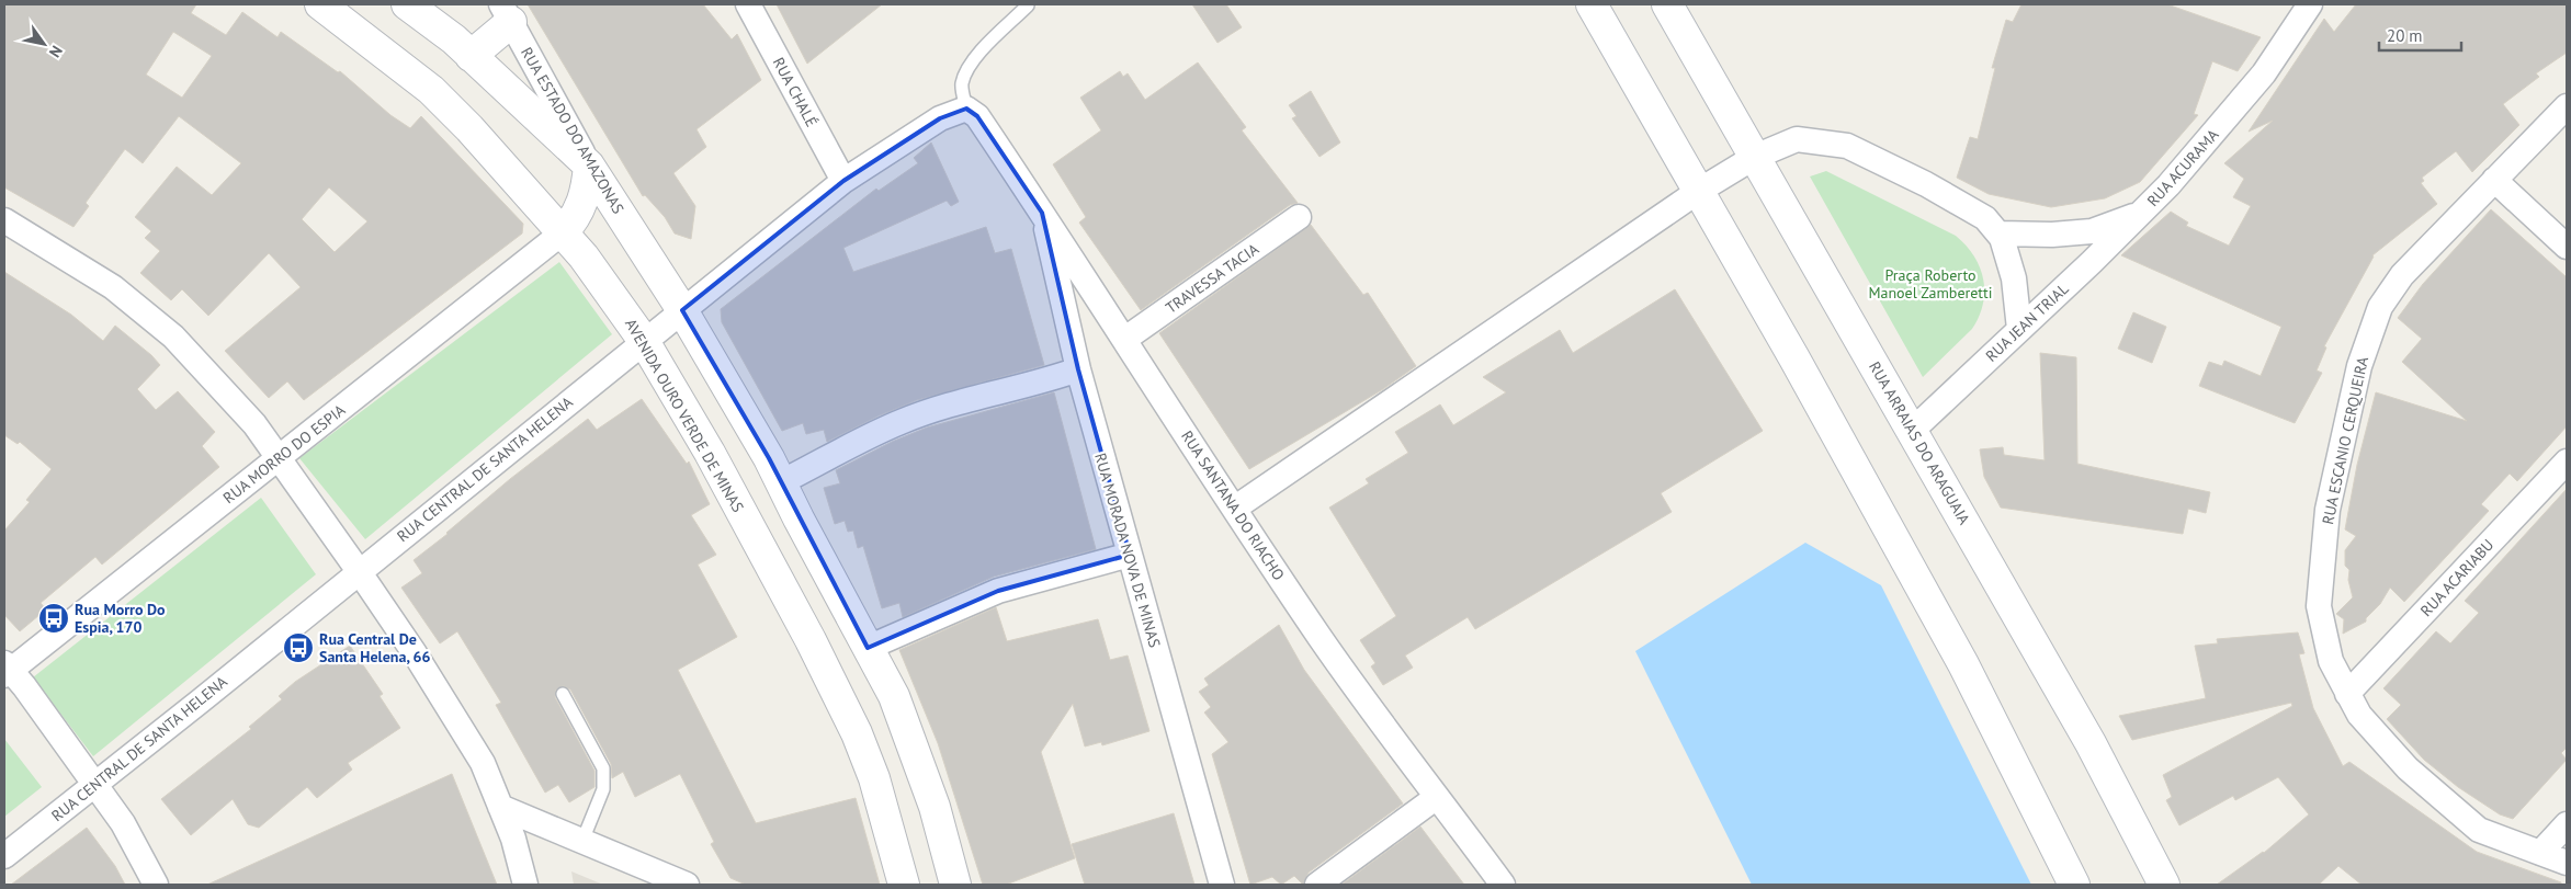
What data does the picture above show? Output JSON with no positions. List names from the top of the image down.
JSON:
{
  "streets": {
    "street": [
      "RUA CHALÉ",
      "RUA ESTADO DO AMAZONAS",
      "RUA ACURAMA",
      "TRAVESSA TACIA",
      "RUA JEAN TRIAL",
      "AVENIDA OURO VERDE DE MINAS",
      "RUA ESCANIO CERQUEIRA",
      "RUA ARRAIAS DO ARAGUAIA",
      "RUA MORRO DO ESPIA",
      "RUA CENTRAL DE SANTA HELENA",
      "RUA SANTANA DO RIACHO",
      "RUA MORADA NOVA DE MINAS",
      "RUA ACARIABU"
    ]
  },
  "crossings": [
    ["RUA CHALÉ", "RUA CENTRAL DE SANTA HELENA"],
    ["RUA ESTADO DO AMAZONAS", "RUA CENTRAL DE SANTA HELENA"],
    ["RUA ACURAMA", "RUA JEAN TRIAL"],
    ["TRAVESSA TACIA", "RUA SANTANA DO RIACHO"],
    ["RUA JEAN TRIAL", "RUA ARRAIAS DO ARAGUAIA"],
    ["AVENIDA OURO VERDE DE MINAS", "RUA MORRO DO ESPIA"],
    ["AVENIDA OURO VERDE DE MINAS", "RUA CENTRAL DE SANTA HELENA"],
    ["RUA ESCANIO CERQUEIRA", "RUA ACARIABU"],
    ["RUA CENTRAL DE SANTA HELENA", "RUA SANTANA DO RIACHO"],
    ["RUA SANTANA DO RIACHO", "RUA MORADA NOVA DE MINAS"]
  ],
  "parks": ["Praça Roberto Manoel Zamberetti"],
  "places": {
    "bus stop": ["Rua Morro Do Espia, 170", "Rua Central De Santa Helena, 66"]
  },
  "scale_bar": "20 m",
  "north": "bottom right"
}
